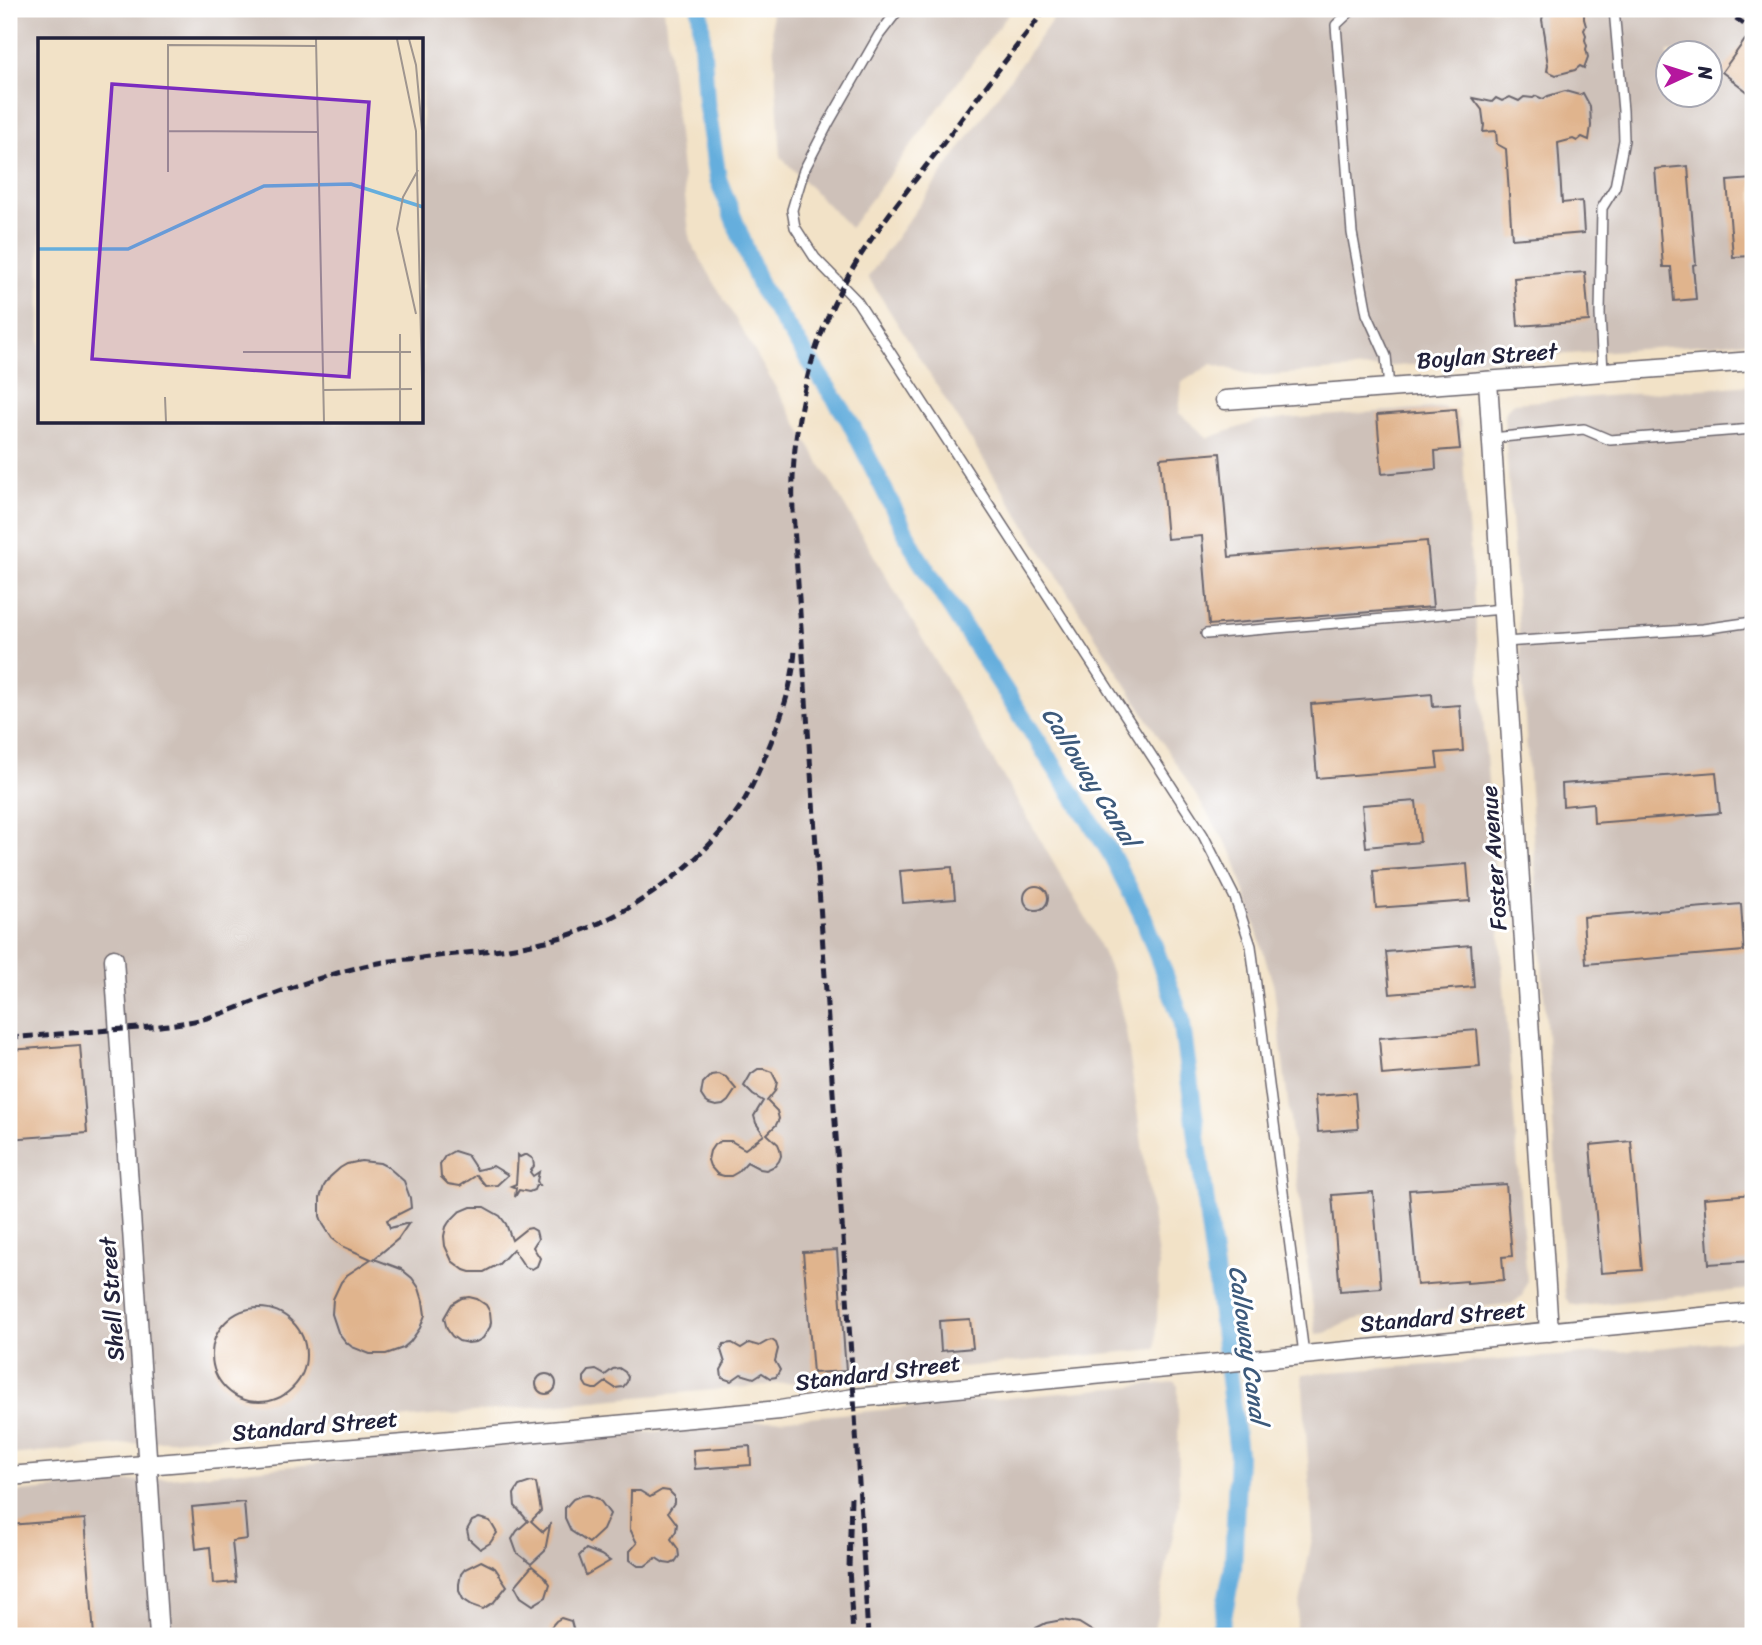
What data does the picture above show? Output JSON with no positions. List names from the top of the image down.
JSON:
{
  "streets": {
    "street": [
      "Boylan Street",
      "Foster Avenue",
      "Shell Street",
      "Standard Street"
    ]
  },
  "crossings": [
    ["Boylan Street", "Foster Avenue"],
    ["Foster Avenue", "Standard Street"],
    ["Shell Street", "Standard Street"]
  ],
  "water": ["Calloway Canal"],
  "north": "right"
}
